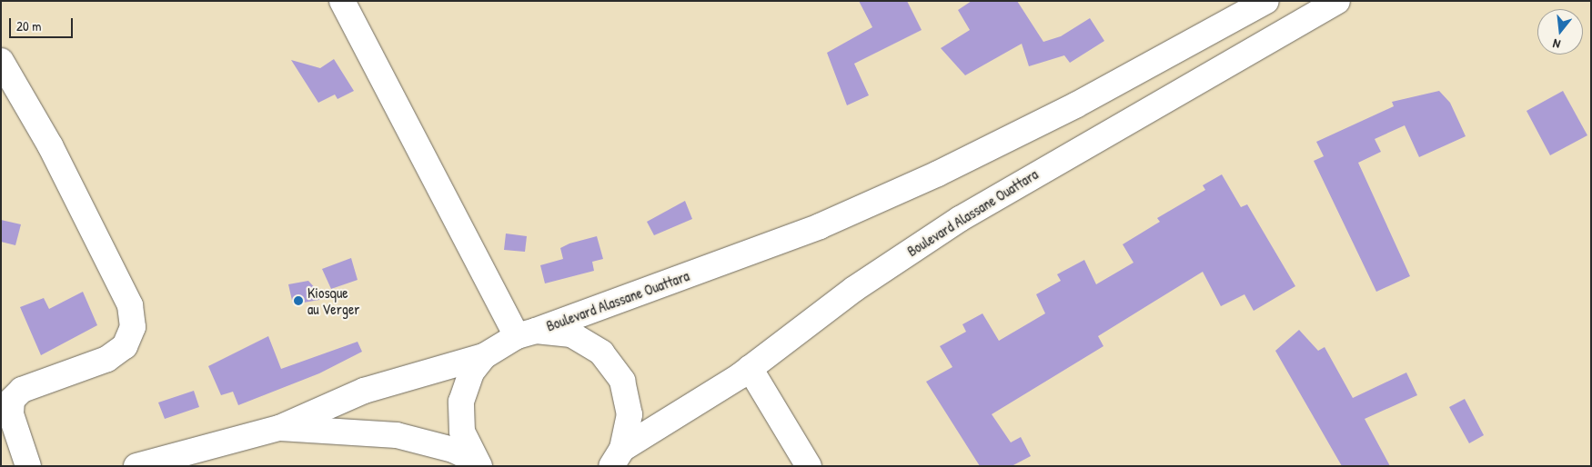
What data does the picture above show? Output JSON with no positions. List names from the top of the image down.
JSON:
{
  "streets": {
    "main road": ["Boulevard Alassane Ouattara"]
  },
  "places": ["Kiosque au Verger"],
  "scale_bar": "20 m",
  "north": "bottom"
}
